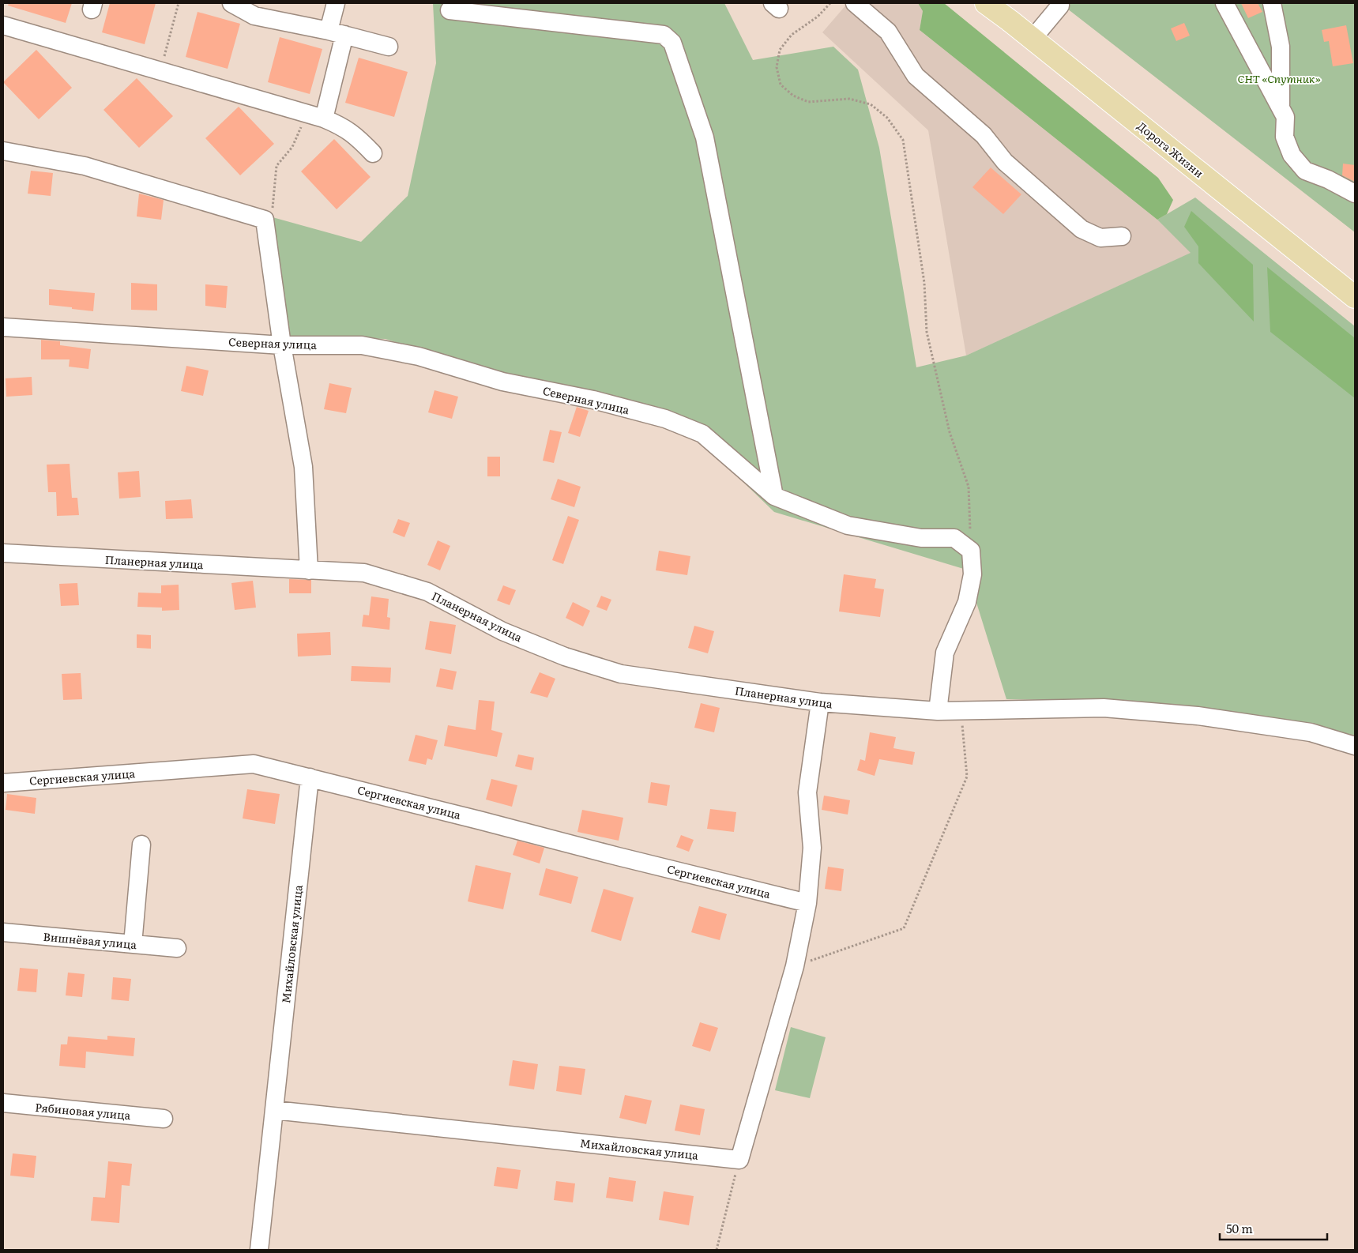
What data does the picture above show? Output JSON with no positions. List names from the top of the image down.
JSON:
{
  "streets": {
    "main road": ["Дорога Жизни"],
    "street": [
      "Северная улица",
      "Планерная улица",
      "Сергиевская улица",
      "Вишнёвая улица",
      "Михайловская улица",
      "Рябиновая улица"
    ]
  },
  "crossings": [
    ["Сергиевская улица", "Михайловская улица"]
  ],
  "parks": ["СНТ «Спутник»"],
  "scale_bar": "50 m"
}
